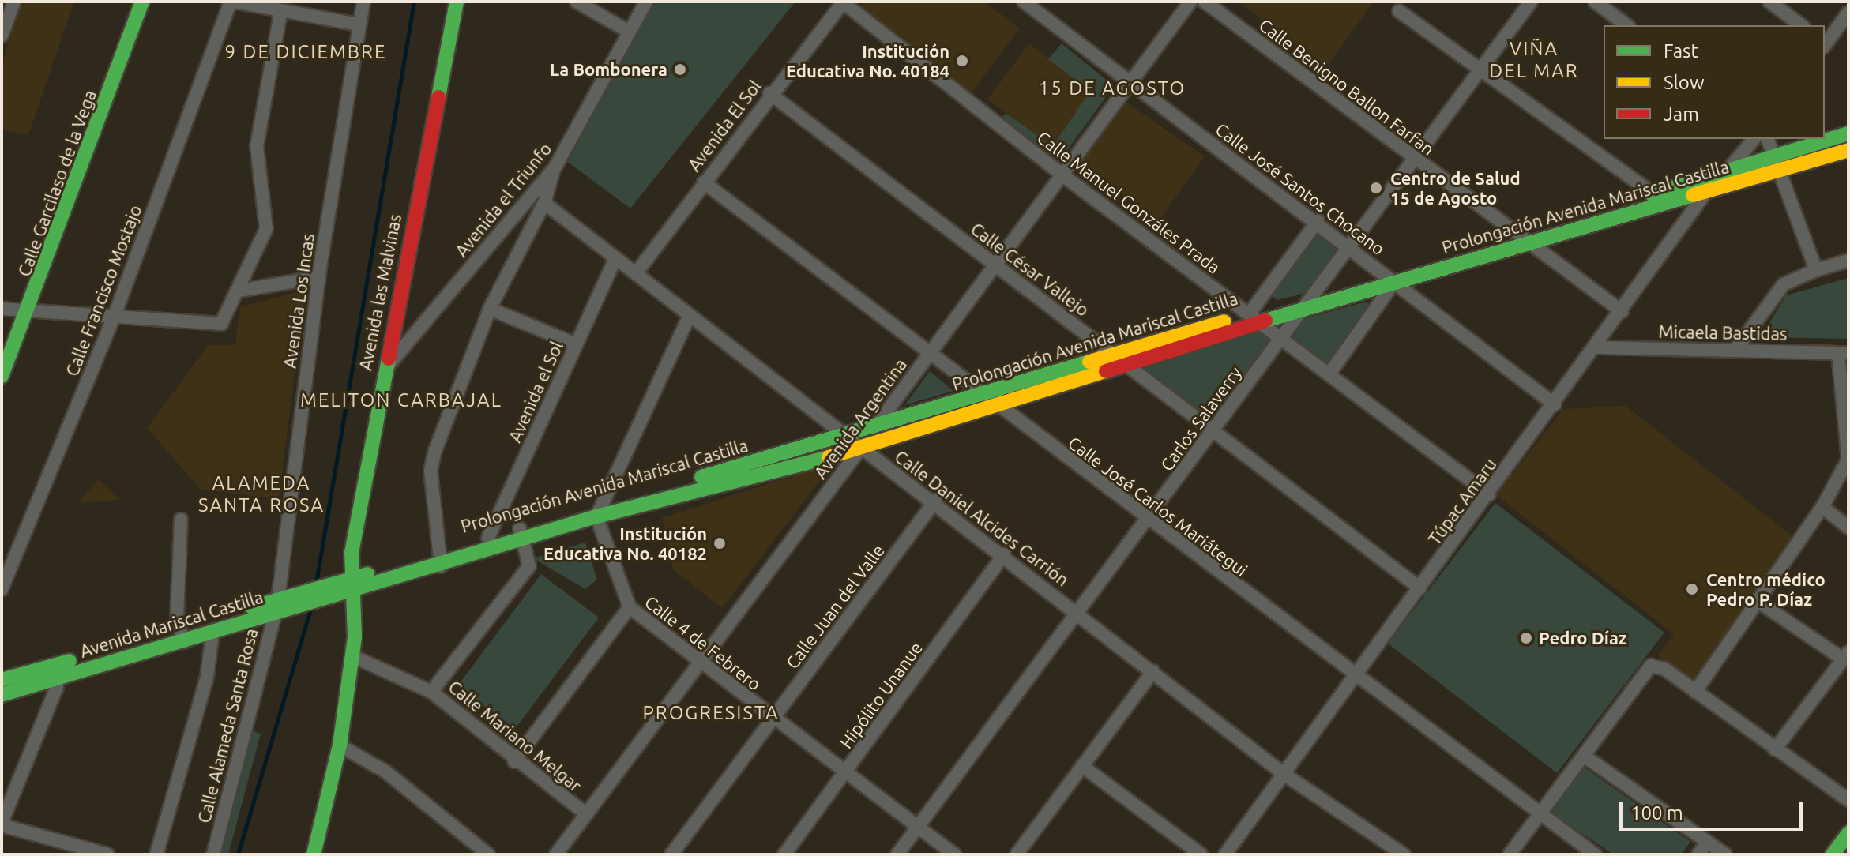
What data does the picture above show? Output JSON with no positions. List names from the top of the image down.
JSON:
{
  "streets": {
    "main road": [
      "Calle Garcilaso de la Vega",
      "Prolongación Avenida Mariscal Castilla",
      "Avenida las Malvinas",
      "Avenida Mariscal Castilla"
    ],
    "street": [
      "Calle Benigno Ballon Farfan",
      "Avenida El Sol",
      "Calle José Santos Chocano",
      "Avenida el Triunfo",
      "Calle Manuel Gonzáles Prada",
      "Calle César Vallejo",
      "Calle Francisco Mostajo",
      "Avenida Los Incas",
      "Micaela Bastidas",
      "Avenida el Sol",
      "Avenida Argentina",
      "Carlos Salaverry",
      "Túpac Amaru",
      "Calle José Carlos Mariátegui",
      "Calle Daniel Alcides Carrión",
      "Calle Juan del Valle",
      "Calle 4 de Febrero",
      "Hipólito Unanue",
      "Calle Alameda Santa Rosa",
      "Calle Mariano Melgar"
    ]
  },
  "crossings": [
    ["Calle Benigno Ballon Farfan", "Prolongación Avenida Mariscal Castilla"],
    ["Calle Benigno Ballon Farfan", "Carlos Salaverry"],
    ["Calle Benigno Ballon Farfan", "Túpac Amaru"],
    ["Avenida El Sol", "Calle Manuel Gonzáles Prada"],
    ["Avenida El Sol", "Calle César Vallejo"],
    ["Avenida El Sol", "Calle José Carlos Mariátegui"],
    ["Avenida El Sol", "Calle Daniel Alcides Carrión"],
    ["Calle José Santos Chocano", "Prolongación Avenida Mariscal Castilla"],
    ["Calle José Santos Chocano", "Avenida Argentina"],
    ["Calle José Santos Chocano", "Carlos Salaverry"],
    ["Calle José Santos Chocano", "Túpac Amaru"],
    ["Avenida el Triunfo", "Avenida las Malvinas"],
    ["Calle Manuel Gonzáles Prada", "Prolongación Avenida Mariscal Castilla"],
    ["Calle Manuel Gonzáles Prada", "Avenida Argentina"],
    ["Calle Manuel Gonzáles Prada", "Carlos Salaverry"],
    ["Calle Manuel Gonzáles Prada", "Túpac Amaru"],
    ["Prolongación Avenida Mariscal Castilla", "Calle César Vallejo"],
    ["Prolongación Avenida Mariscal Castilla", "Avenida las Malvinas"],
    ["Prolongación Avenida Mariscal Castilla", "Avenida el Sol"],
    ["Prolongación Avenida Mariscal Castilla", "Avenida Argentina"],
    ["Prolongación Avenida Mariscal Castilla", "Carlos Salaverry"],
    ["Prolongación Avenida Mariscal Castilla", "Túpac Amaru"],
    ["Prolongación Avenida Mariscal Castilla", "Calle José Carlos Mariátegui"],
    ["Prolongación Avenida Mariscal Castilla", "Calle Daniel Alcides Carrión"],
    ["Prolongación Avenida Mariscal Castilla", "Avenida Mariscal Castilla"],
    ["Prolongación Avenida Mariscal Castilla", "Calle 4 de Febrero"],
    ["Calle César Vallejo", "Avenida Argentina"],
    ["Calle César Vallejo", "Carlos Salaverry"],
    ["Calle César Vallejo", "Túpac Amaru"],
    ["Avenida las Malvinas", "Avenida Mariscal Castilla"],
    ["Avenida las Malvinas", "Calle Mariano Melgar"],
    ["Avenida Los Incas", "Avenida Mariscal Castilla"],
    ["Avenida Los Incas", "Calle Alameda Santa Rosa"],
    ["Micaela Bastidas", "Túpac Amaru"],
    ["Avenida el Sol", "Calle Daniel Alcides Carrión"],
    ["Avenida Argentina", "Calle José Carlos Mariátegui"],
    ["Avenida Argentina", "Calle Daniel Alcides Carrión"],
    ["Avenida Argentina", "Calle 4 de Febrero"],
    ["Avenida Argentina", "Calle Mariano Melgar"],
    ["Carlos Salaverry", "Calle José Carlos Mariátegui"],
    ["Carlos Salaverry", "Calle Daniel Alcides Carrión"],
    ["Carlos Salaverry", "Calle 4 de Febrero"],
    ["Túpac Amaru", "Calle José Carlos Mariátegui"],
    ["Túpac Amaru", "Calle Daniel Alcides Carrión"],
    ["Calle Daniel Alcides Carrión", "Calle Juan del Valle"],
    ["Calle Daniel Alcides Carrión", "Hipólito Unanue"],
    ["Calle Juan del Valle", "Calle 4 de Febrero"],
    ["Avenida Mariscal Castilla", "Calle Alameda Santa Rosa"],
    ["Calle 4 de Febrero", "Hipólito Unanue"]
  ],
  "districts": [
    "VIÑA DEL MAR",
    "9 DE DICIEMBRE",
    "15 DE AGOSTO",
    "MELITON CARBAJAL",
    "ALAMEDA SANTA ROSA",
    "PROGRESISTA"
  ],
  "places": [
    "Institución Educativa No. 40184",
    "La Bombonera",
    "Centro de Salud 15 de Agosto",
    "Institución Educativa No. 40182",
    "Centro médico Pedro P. Díaz",
    "Pedro Díaz"
  ],
  "legend": ["Fast", "Slow", "Jam"],
  "scale_bar": "100 m"
}
